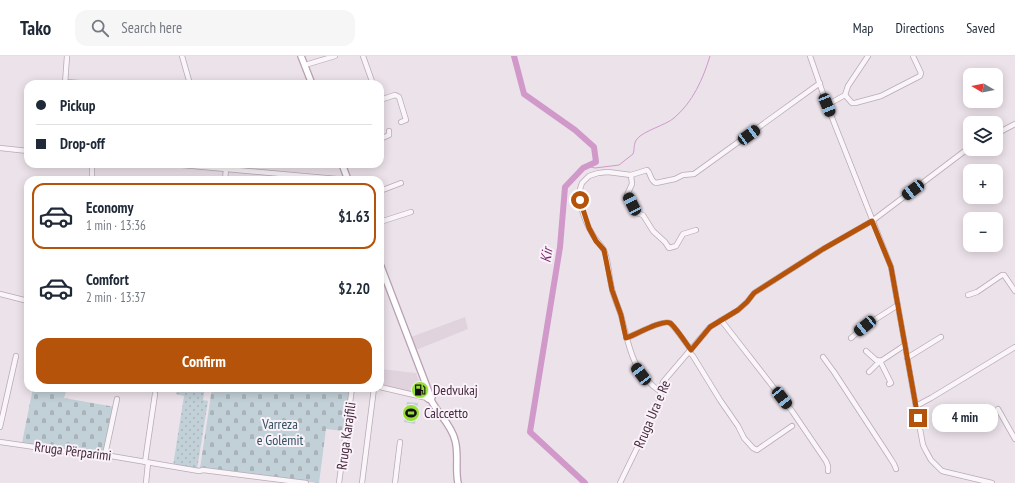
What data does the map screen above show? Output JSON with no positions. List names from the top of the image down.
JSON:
{
  "streets": {
    "street": ["Rruga Ura e Re", "Rruga Karajfili", "Rruga Përparimi"]
  },
  "water": ["Kir"],
  "parks": ["Varreza e Golemit"],
  "places": {
    "fuel station": ["Dedvukaj"],
    "sports": ["Calccetto"]
  },
  "north": "left",
  "page": {
    "header": "Tako",
    "search": "Search here",
    "nav": ["Map", "Directions", "Saved"],
    "map_buttons": ["+", "−"],
    "banner": ["Pickup", "Drop-off"],
    "list": [
      {
        "name": "Economy",
        "note": "1 min · 13:36",
        "value": "$1.63"
      },
      {
        "name": "Comfort",
        "note": "2 min · 13:37",
        "value": "$2.20"
      }
    ],
    "buttons": "Confirm",
    "bubble": "4 min"
  }
}
